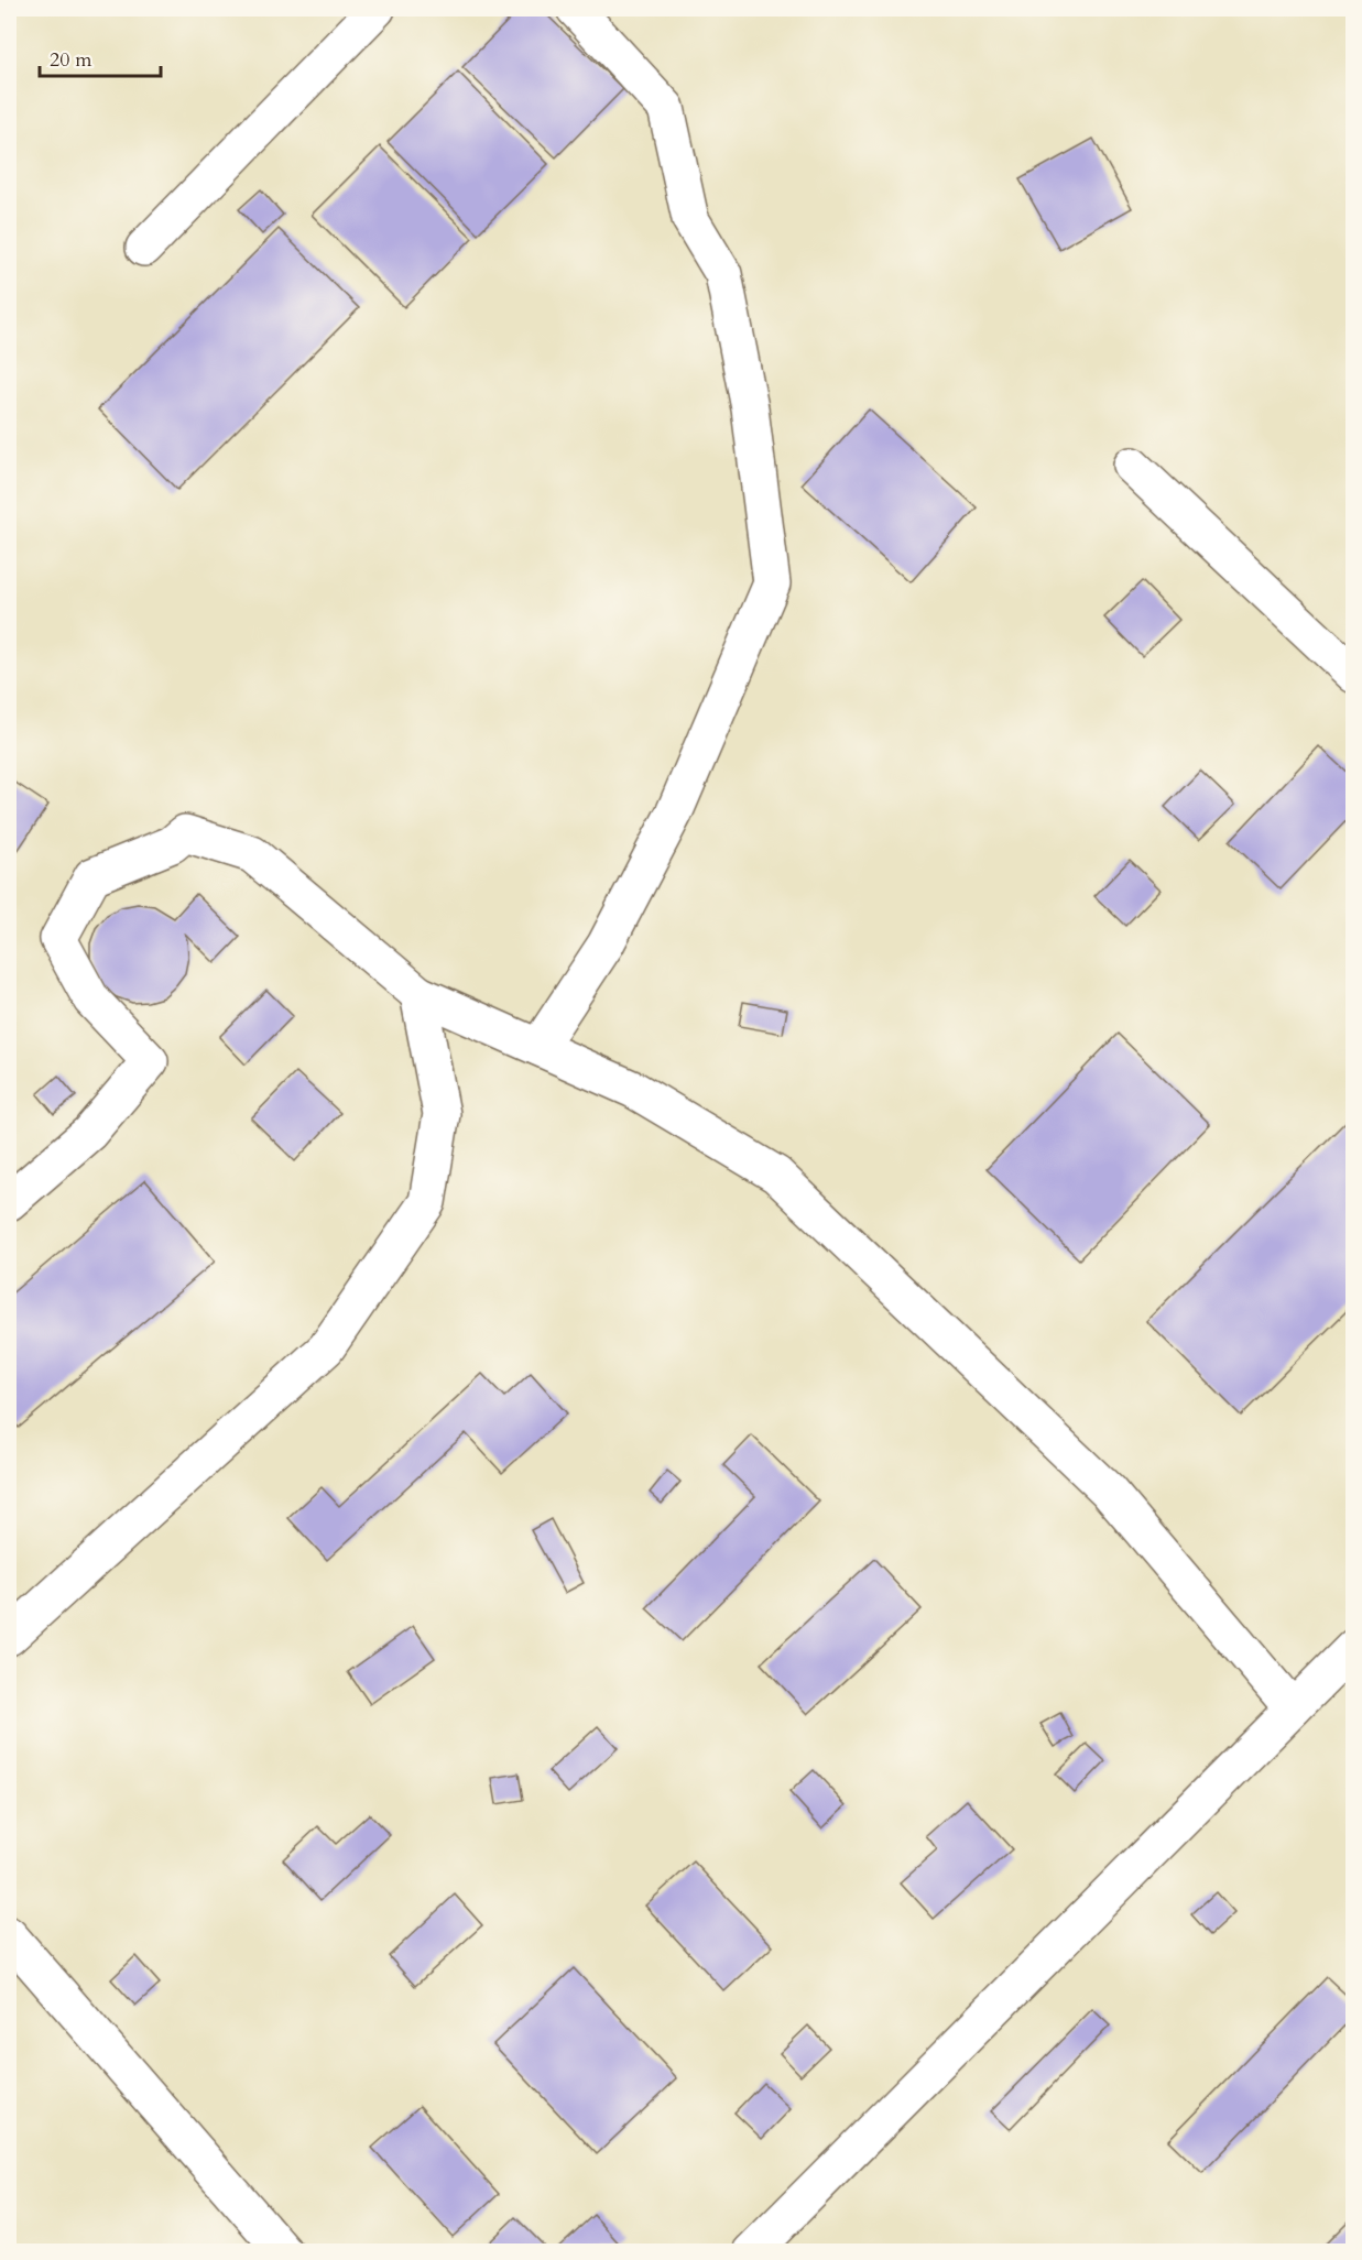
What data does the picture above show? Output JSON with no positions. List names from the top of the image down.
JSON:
{
  "scale_bar": "20 m"
}
